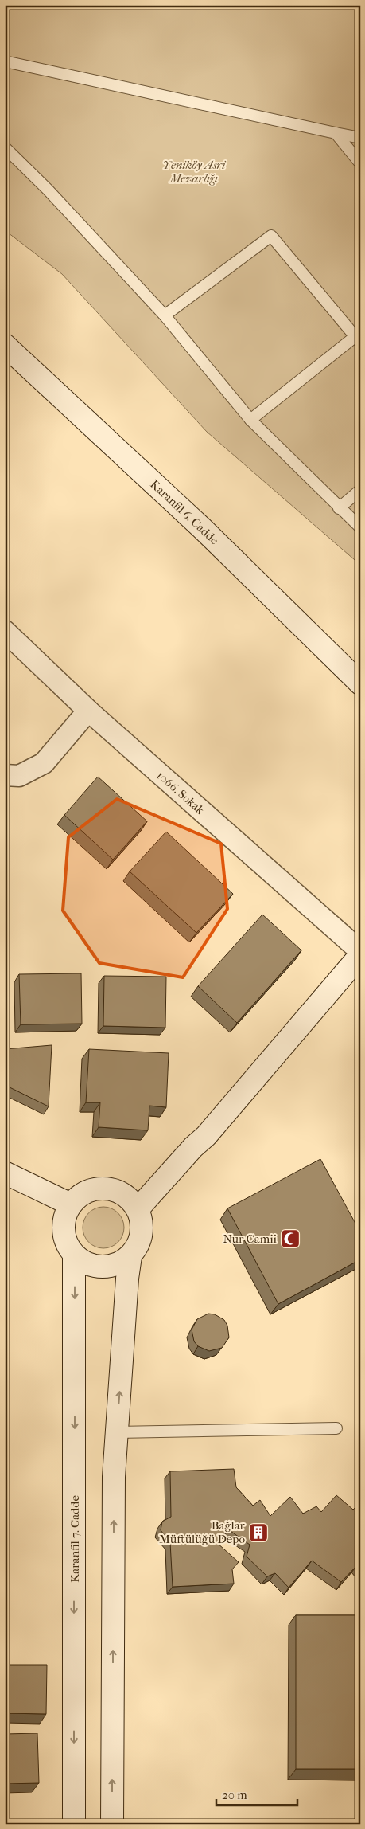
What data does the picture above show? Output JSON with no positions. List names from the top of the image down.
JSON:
{
  "streets": {
    "street": ["Karanfil 6. Cadde", "1066. Sokak", "Karanfil 7. Cadde"]
  },
  "parks": ["Yeniköy Asri Mezarlığı"],
  "places": {
    "mosque": ["Nur Camii"],
    "building": ["Bağlar Müftülüğü Depo"]
  },
  "scale_bar": "20 m"
}
